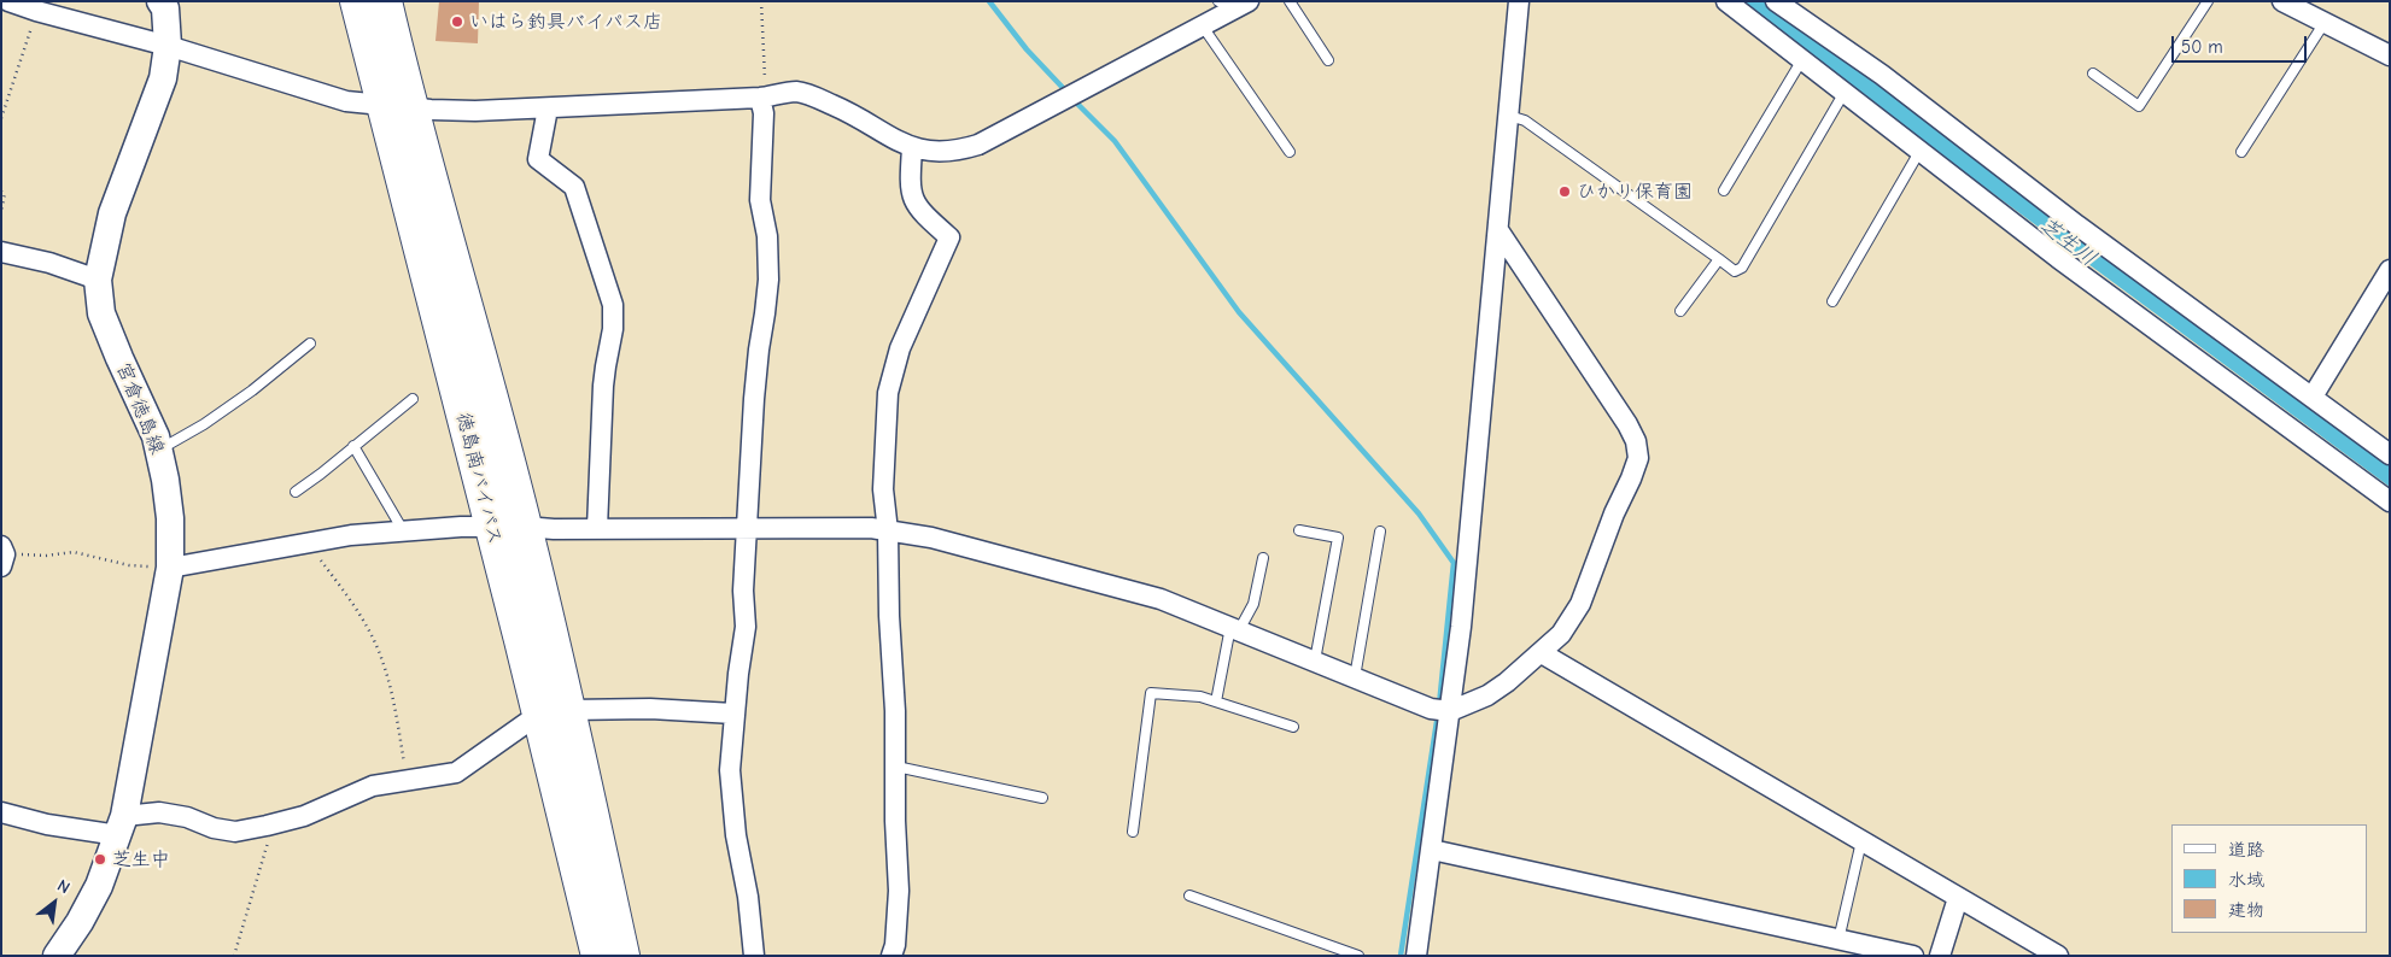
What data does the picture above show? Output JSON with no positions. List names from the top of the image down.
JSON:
{
  "streets": {
    "highway": ["徳島南バイパス"],
    "main road": ["宮倉徳島線"]
  },
  "water": ["芝生川"],
  "places": ["いはら釣具バイパス店", "ひかり保育園", "芝生中"],
  "legend": ["道路", "水域", "建物"],
  "scale_bar": "50 m",
  "north": "top right"
}
